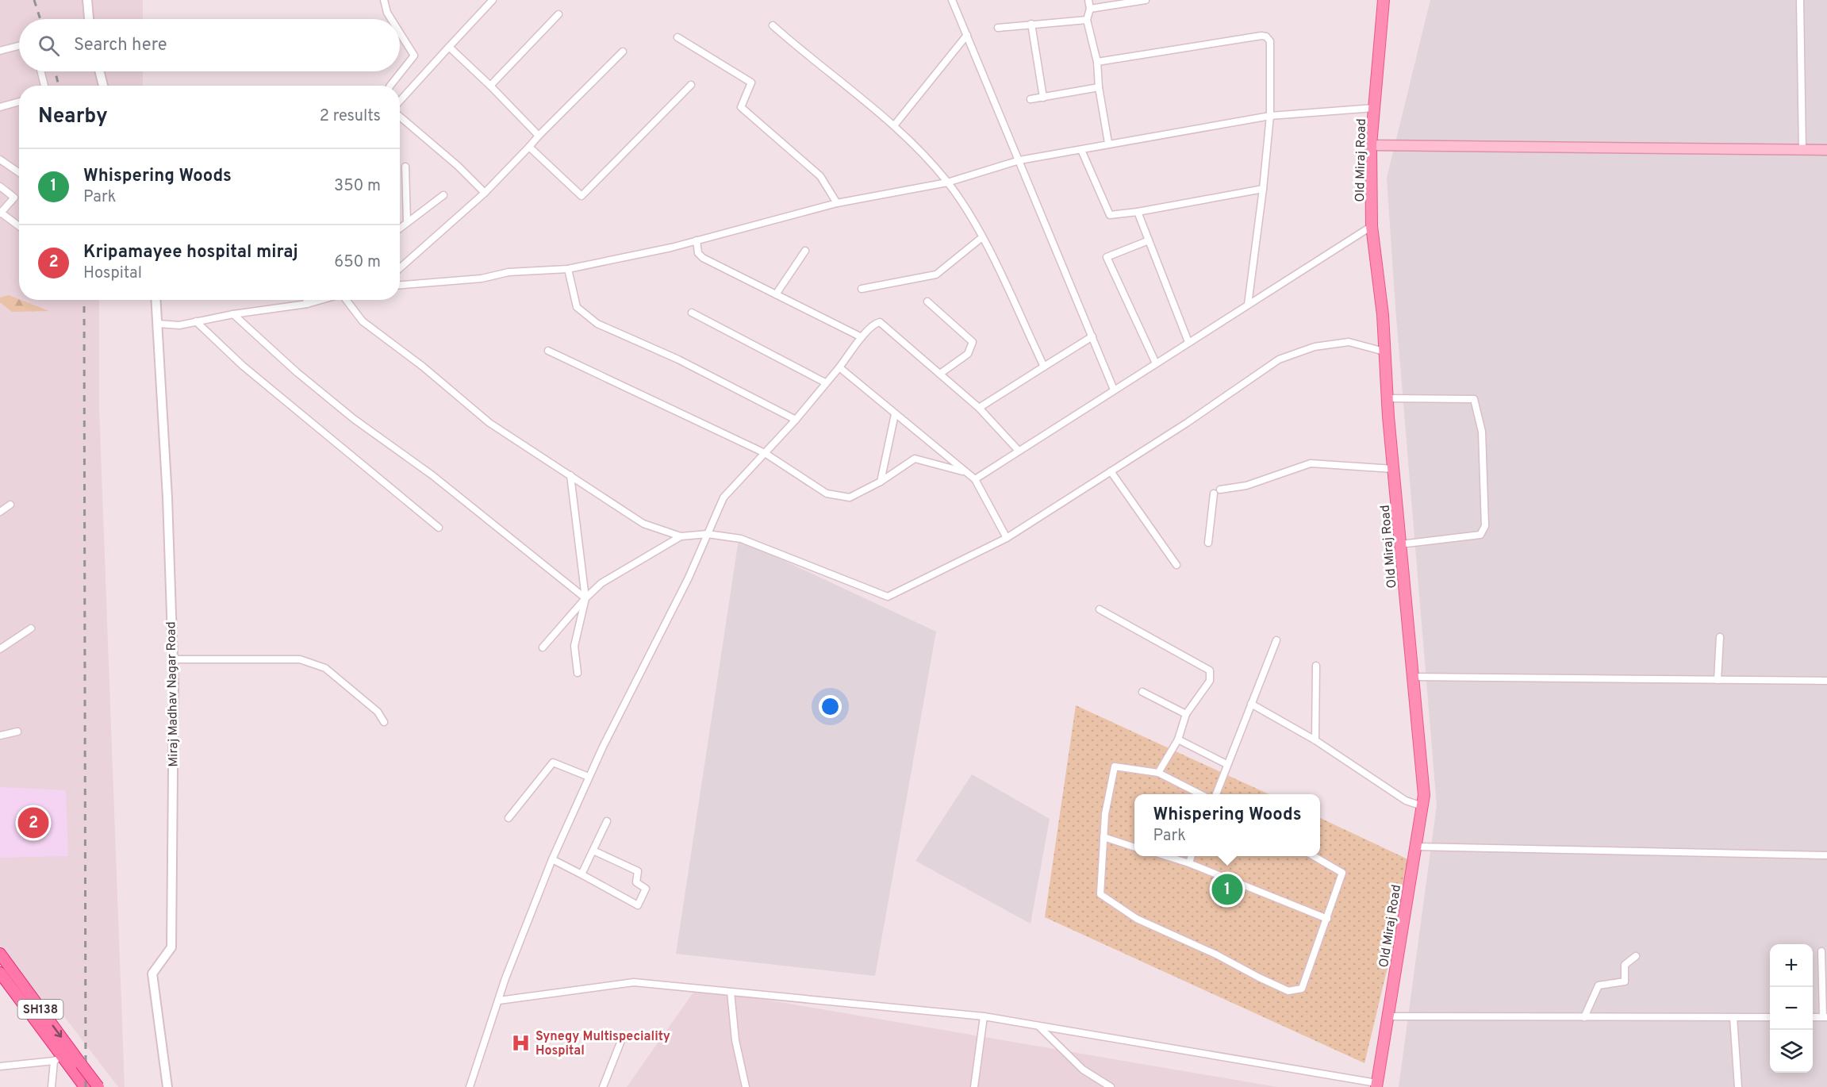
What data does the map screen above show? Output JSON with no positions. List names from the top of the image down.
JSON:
{
  "streets": {
    "highway": ["SH138"],
    "main road": ["Old Miraj Road"],
    "street": ["Miraj Madhav Nagar Road"]
  },
  "places": {
    "hospital": ["Synegy Multispeciality Hospital"]
  },
  "page": {
    "search": "Search here",
    "heading": ["Nearby", "2 results"],
    "list": [
      {
        "mark": "1",
        "name": "Whispering Woods",
        "note": "Park",
        "value": "350 m"
      },
      {
        "mark": "2",
        "name": "Kripamayee hospital miraj",
        "note": "Hospital",
        "value": "650 m"
      }
    ],
    "popup": ["Whispering Woods", "Park"],
    "pins": ["2", "1"],
    "map_buttons": ["+", "−"]
  }
}
